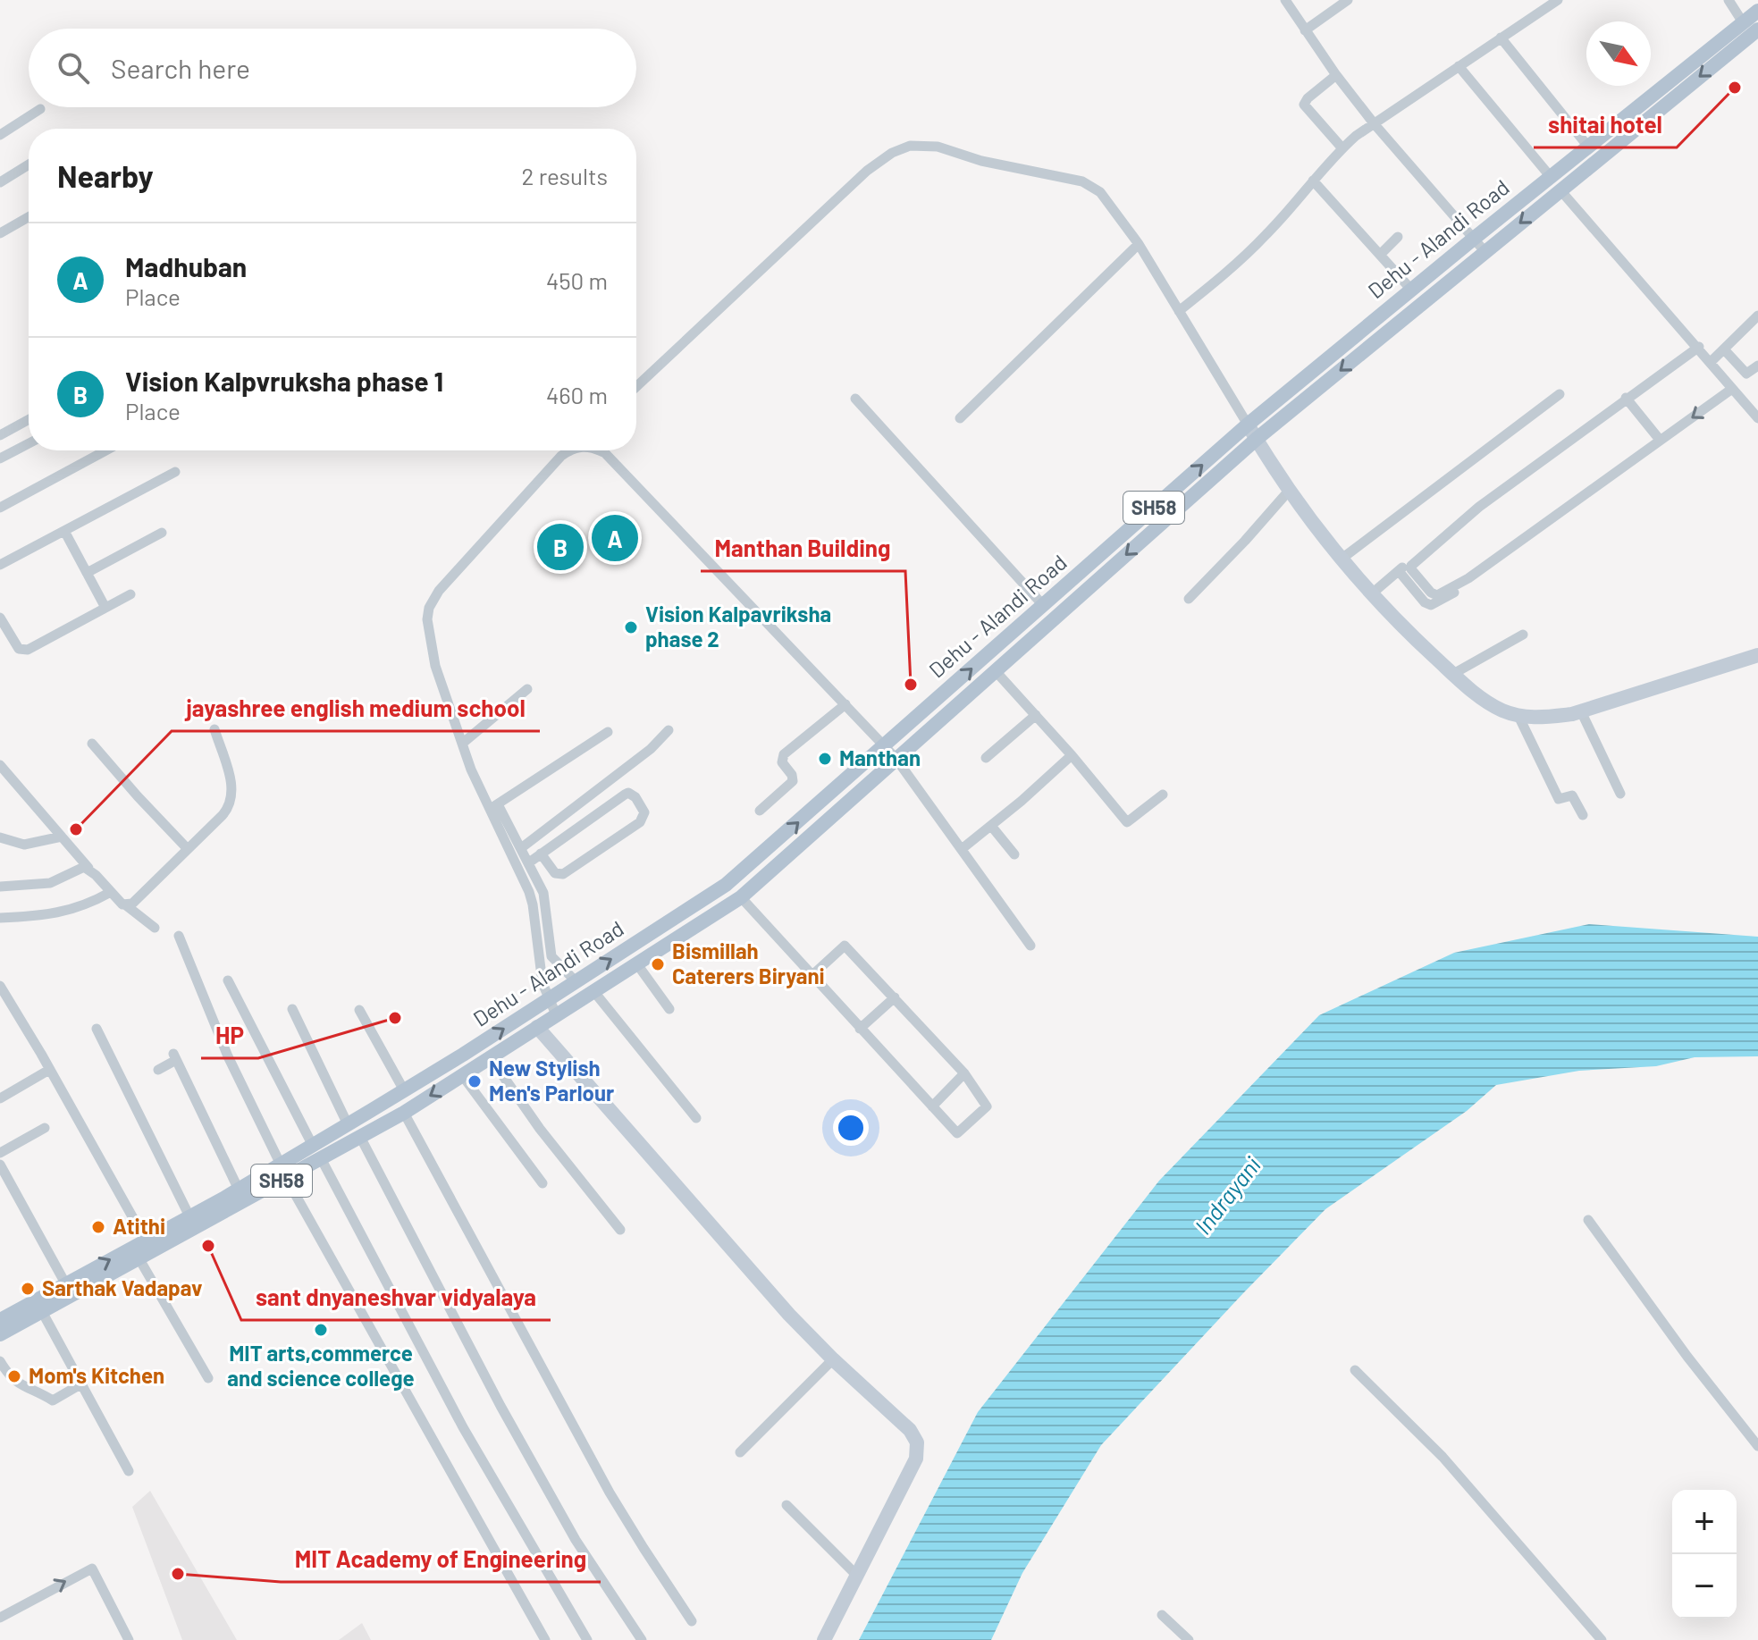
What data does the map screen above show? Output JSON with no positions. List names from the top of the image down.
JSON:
{
  "streets": {
    "main road": ["Dehu - Alandi Road", "SH58"]
  },
  "water": ["Indrayani"],
  "places": [
    "shitai hotel",
    "Vision Kalpavriksha phase 2",
    "Manthan Building",
    "Manthan",
    "jayashree english medium school",
    "Bismillah Caterers Biryani",
    "HP",
    "New Stylish Men's Parlour",
    "Atithi",
    "sant dnyaneshvar vidyalaya",
    "Sarthak Vadapav",
    "MIT arts,commerce and science college",
    "Mom's Kitchen",
    "MIT Academy of Engineering"
  ],
  "north": "bottom right",
  "page": {
    "search": "Search here",
    "heading": ["Nearby", "2 results"],
    "list": [
      {
        "mark": "A",
        "name": "Madhuban",
        "note": "Place",
        "value": "450 m"
      },
      {
        "mark": "B",
        "name": "Vision Kalpvruksha phase 1",
        "note": "Place",
        "value": "460 m"
      }
    ],
    "pins": ["A", "B"],
    "map_buttons": ["+", "−"]
  }
}
